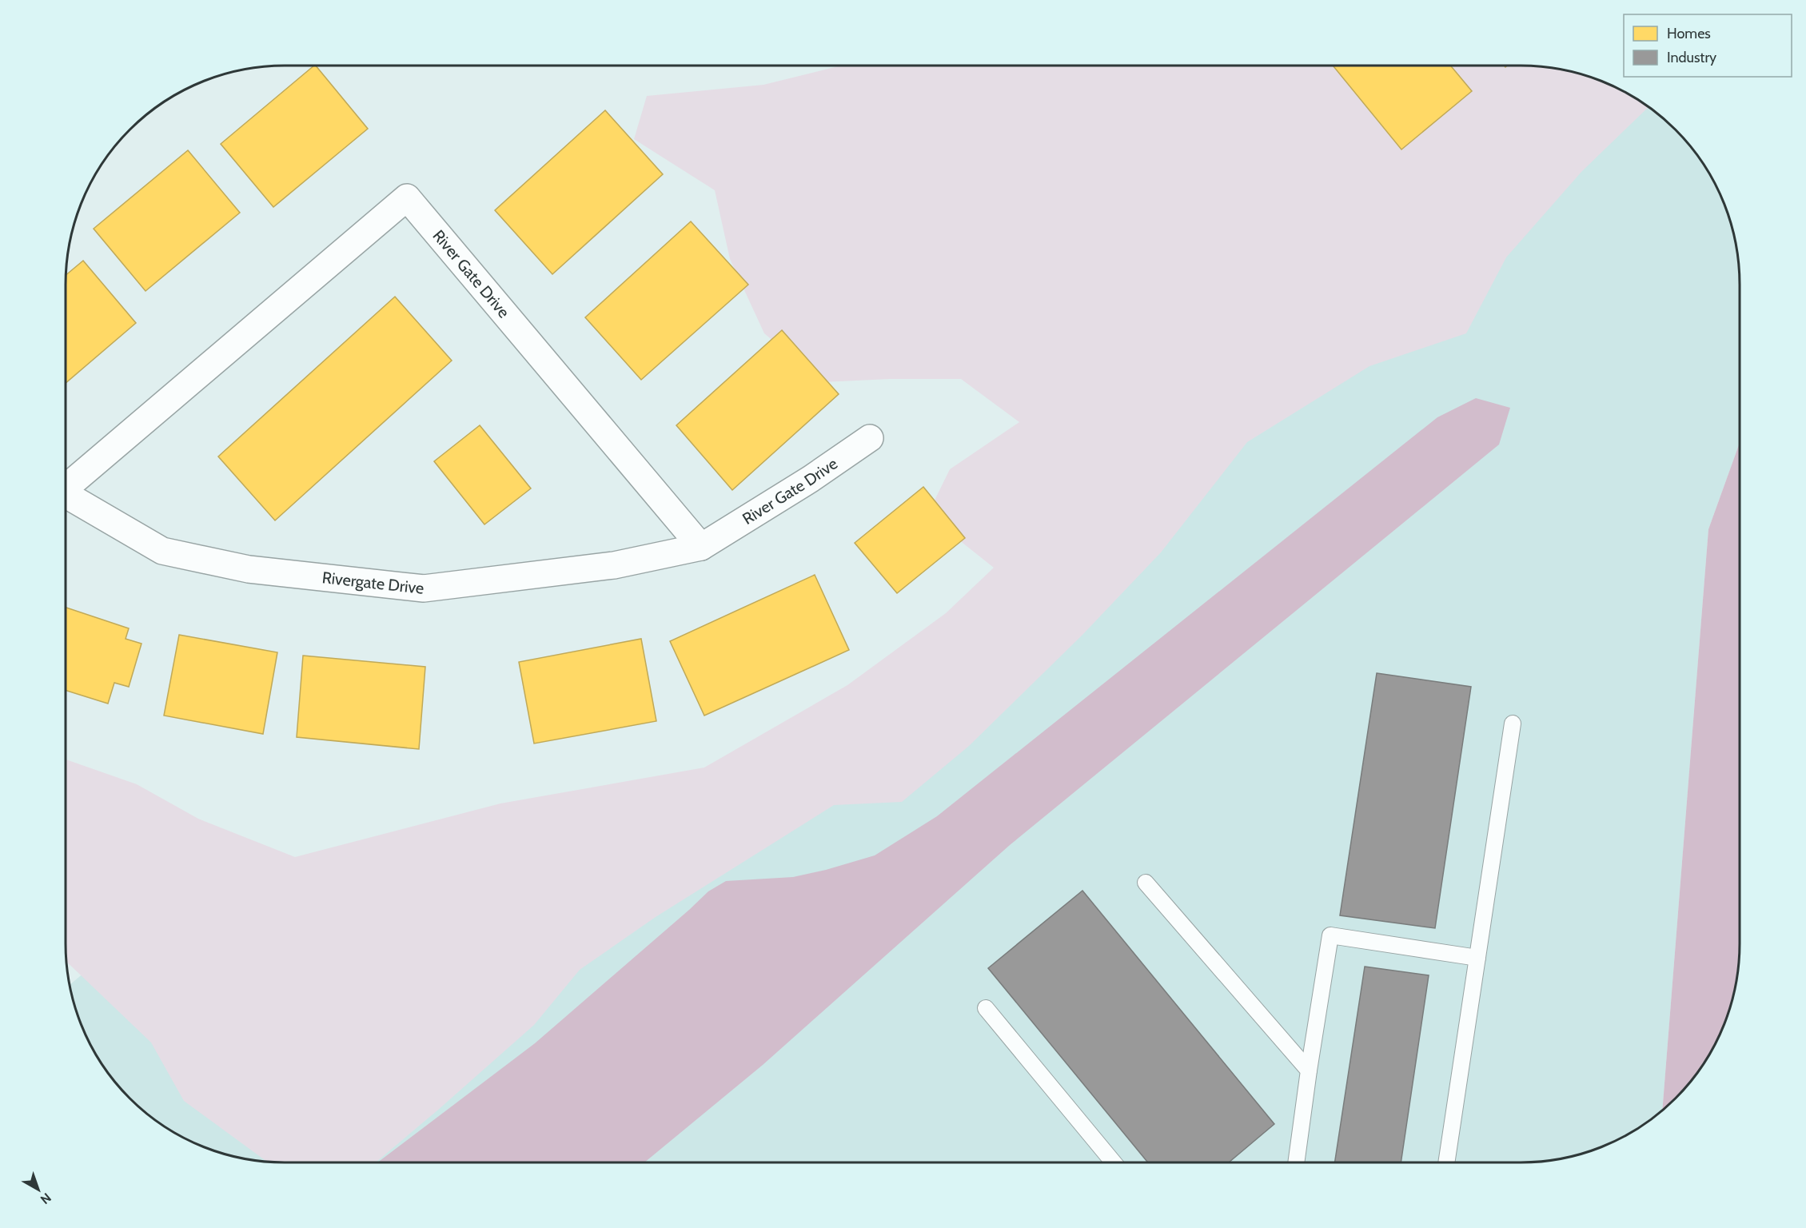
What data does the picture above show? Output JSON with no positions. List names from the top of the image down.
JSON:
{
  "streets": {
    "street": ["River Gate Drive", "Rivergate Drive"]
  },
  "crossings": [
    ["River Gate Drive", "Rivergate Drive"]
  ],
  "legend": ["Homes", "Industry"],
  "north": "bottom right"
}
